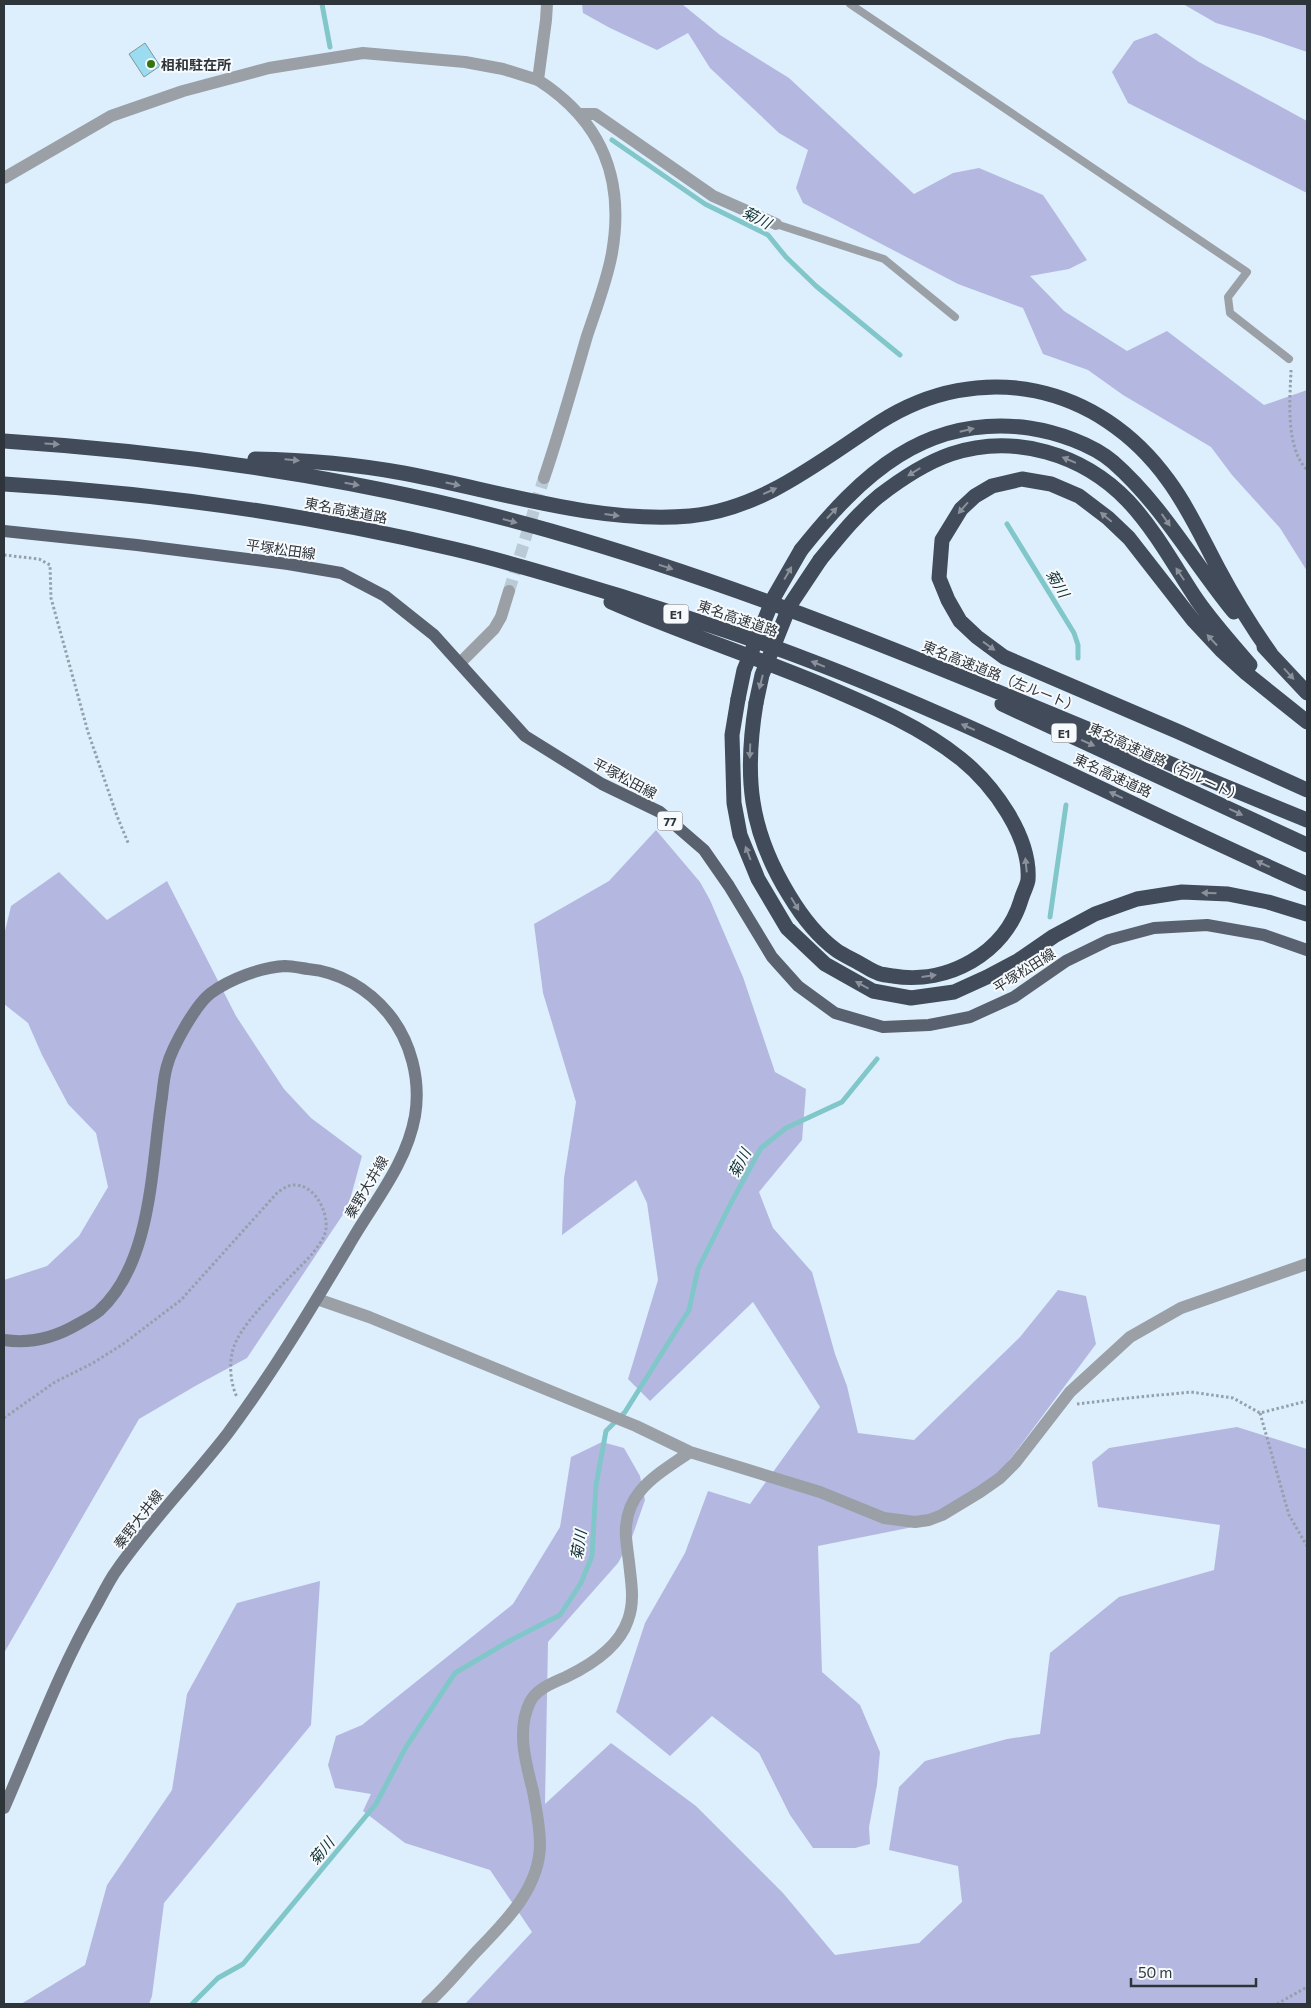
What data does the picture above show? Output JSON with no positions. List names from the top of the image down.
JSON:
{
  "streets": {
    "highway": [
      "東名高速道路",
      "E1",
      "東名高速道路（左ルート）",
      "東名高速道路（右ルート）"
    ],
    "main road": ["平塚松田線", "77", "秦野大井線"]
  },
  "crossings": [
    ["東名高速道路", "東名高速道路（左ルート）"],
    ["東名高速道路", "東名高速道路（右ルート）"],
    ["東名高速道路（左ルート）", "東名高速道路（右ルート）"]
  ],
  "one_way": ["東名高速道路（右ルート）"],
  "water": ["菊川"],
  "places": ["相和駐在所"],
  "scale_bar": "50 m"
}
